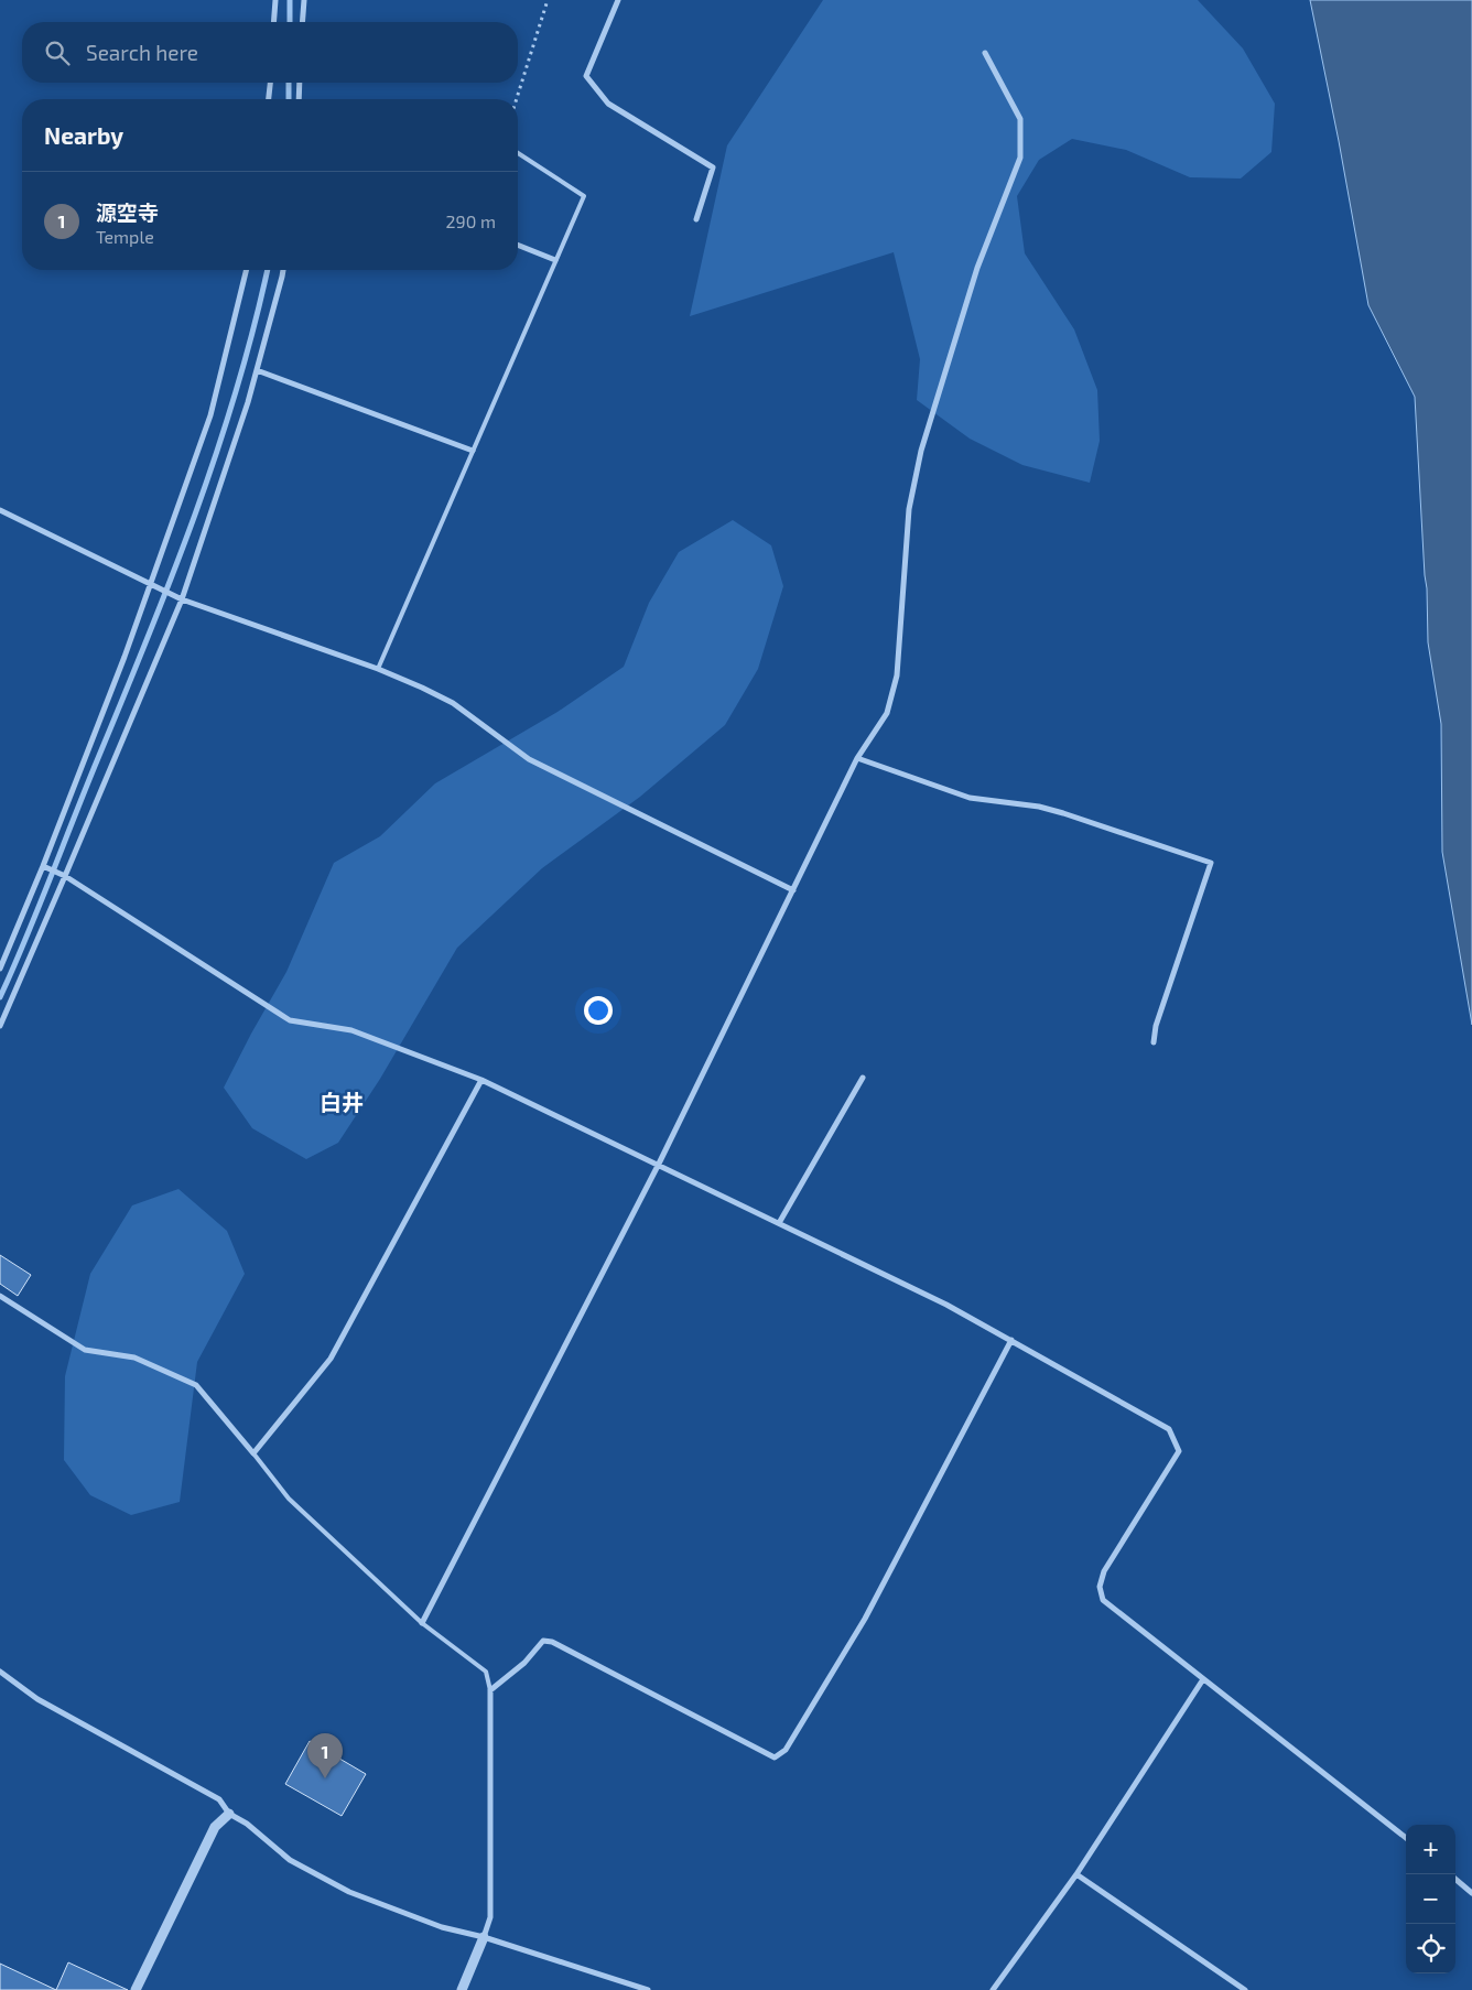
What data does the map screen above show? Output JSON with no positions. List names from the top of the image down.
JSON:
{
  "districts": ["白井"],
  "page": {
    "search": "Search here",
    "heading": "Nearby",
    "list": [
      {
        "mark": "1",
        "name": "源空寺",
        "note": "Temple",
        "value": "290 m"
      }
    ],
    "pins": "1",
    "map_buttons": ["+", "−"]
  }
}
